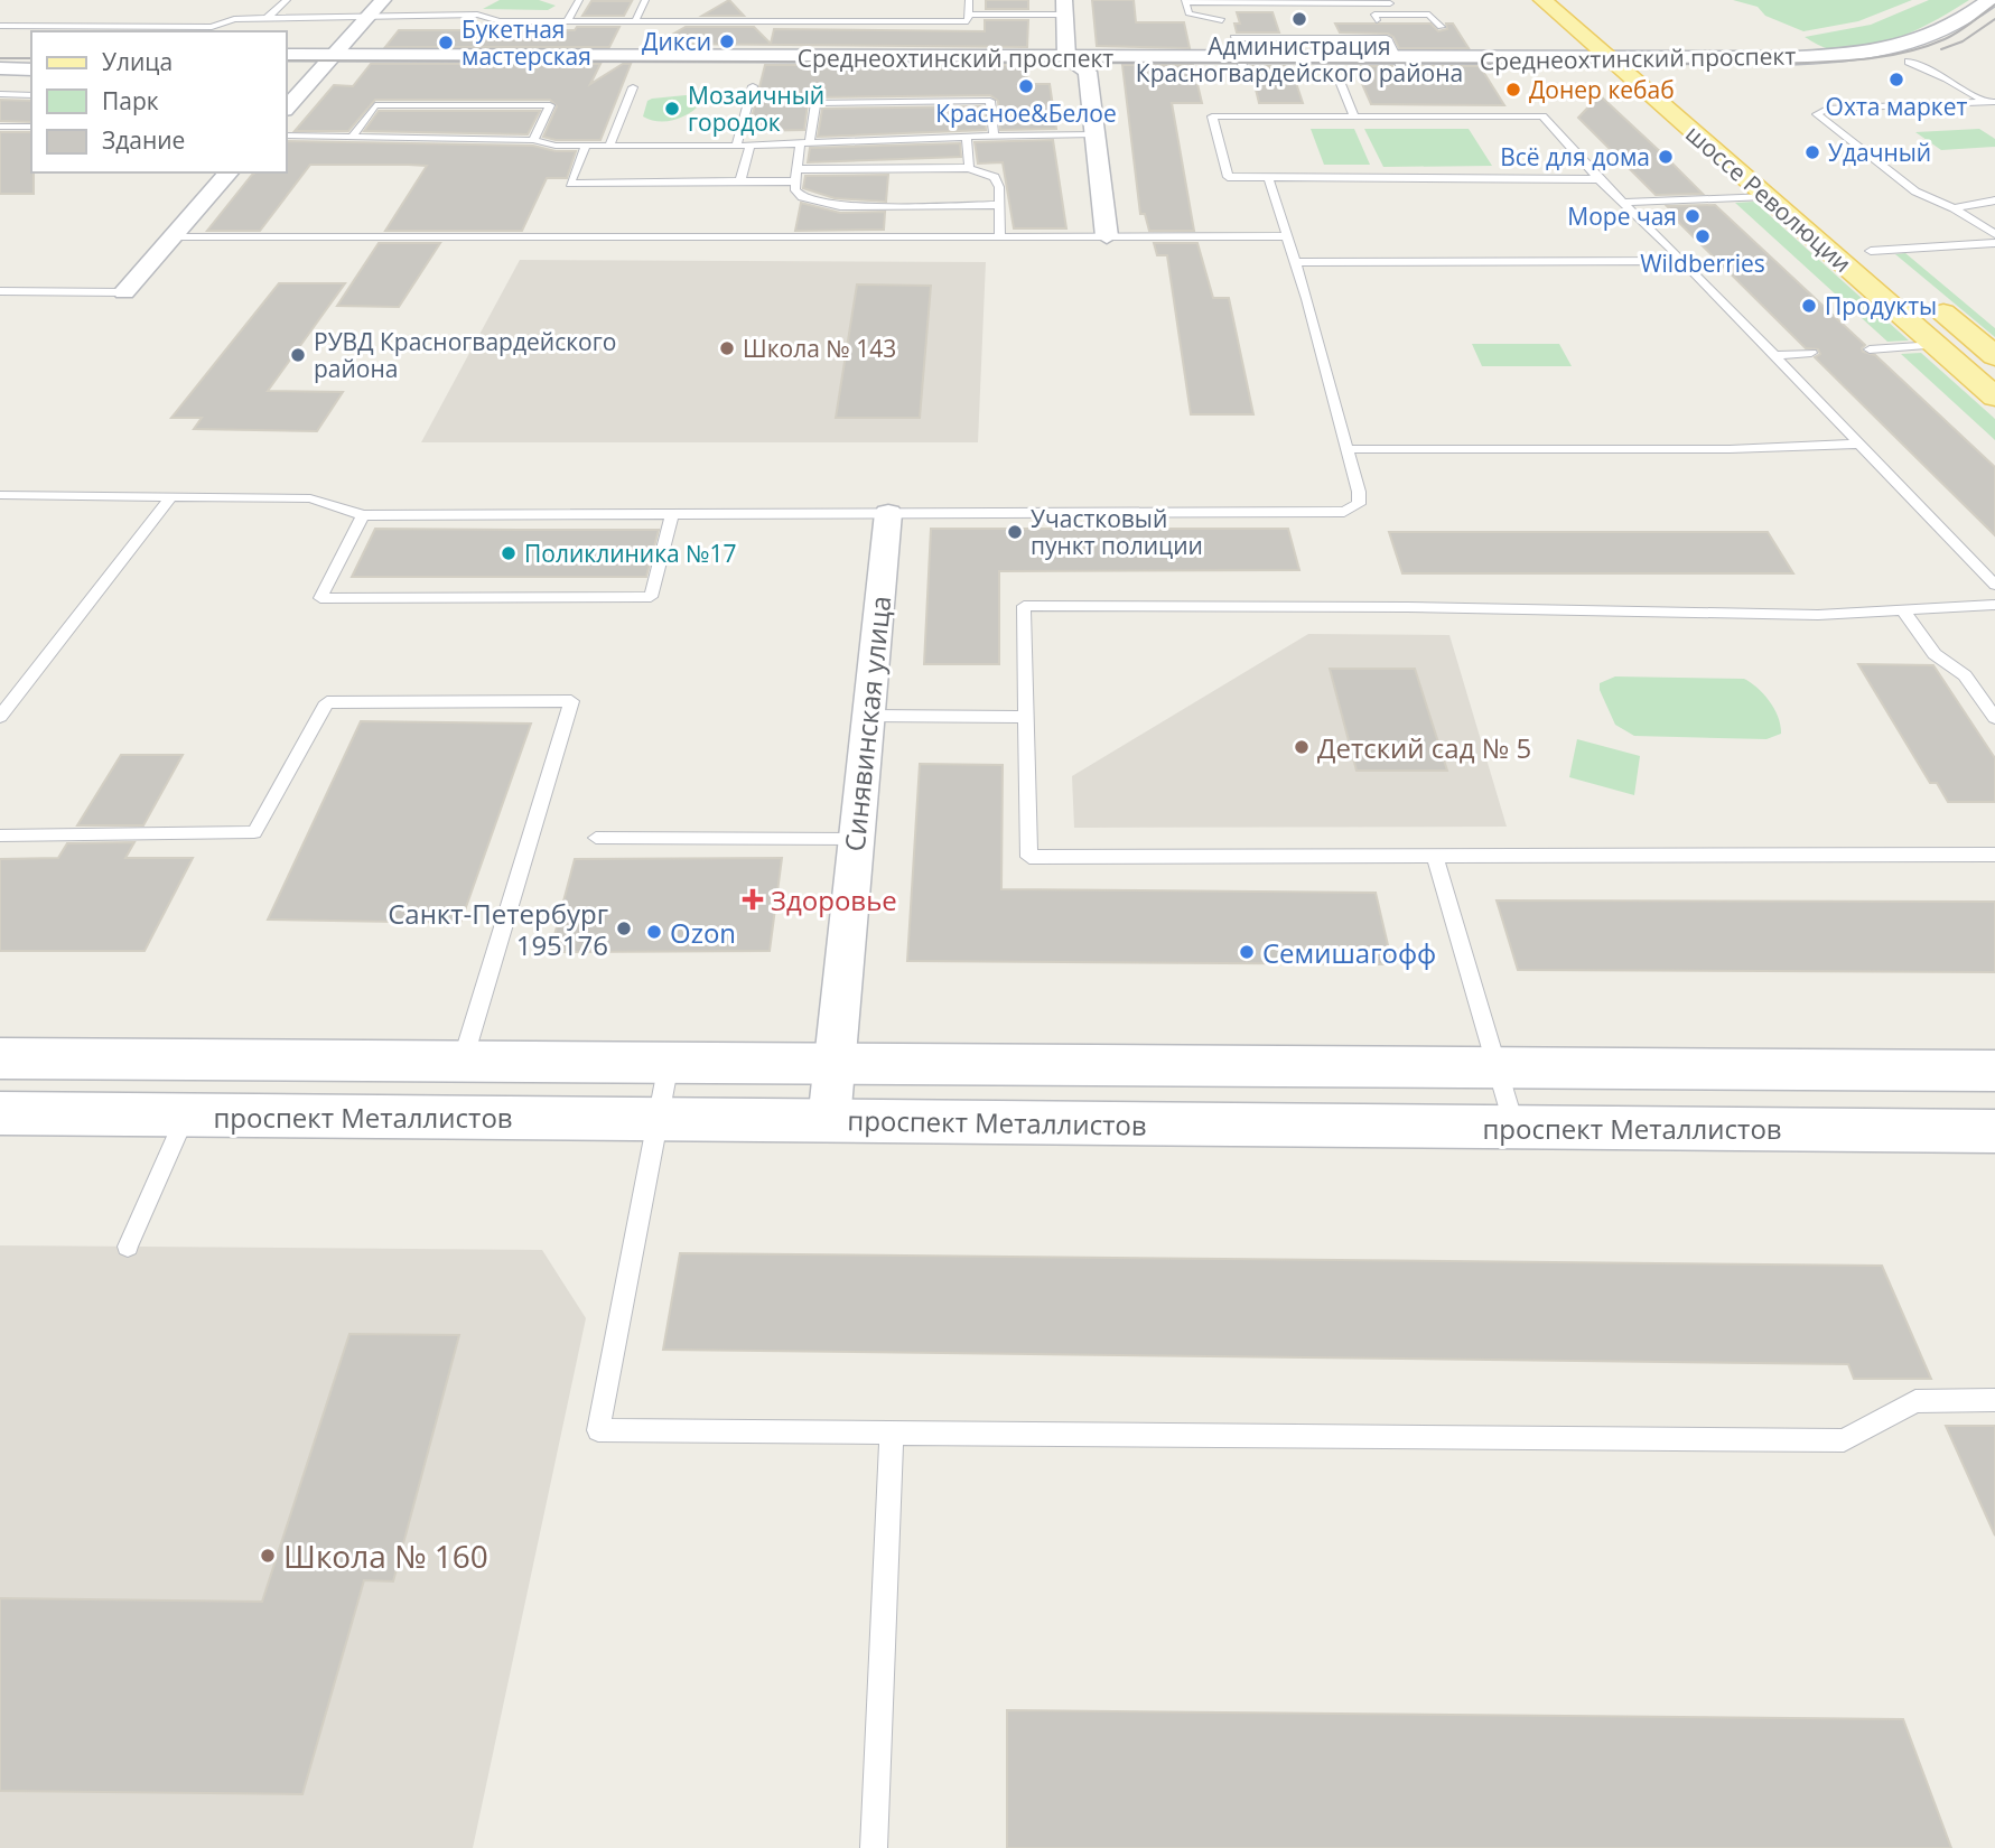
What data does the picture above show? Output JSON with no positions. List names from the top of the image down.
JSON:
{
  "streets": {
    "main road": ["Среднеохтинский проспект", "шоссе Революции", "проспект Металлистов"],
    "street": ["Синявинская улица"]
  },
  "crossings": [
    ["Среднеохтинский проспект", "шоссе Революции"],
    ["Синявинская улица", "проспект Металлистов"]
  ],
  "places": {
    "other": [
      "Администрация Красногвардейского района",
      "Дикси",
      "Букетная мастерская",
      "Охта маркет",
      "Красное&Белое",
      "Донер кебаб",
      "Мозаичный городок",
      "Удачный",
      "Всё для дома",
      "Море чая",
      "Wildberries",
      "Продукты",
      "Школа № 143",
      "РУВД Красногвардейского района",
      "Участковый пункт полиции",
      "Поликлиника №17",
      "Детский сад № 5",
      "Санкт-Петербург 195176",
      "Ozon",
      "Семишагофф",
      "Школа № 160"
    ],
    "health": ["Здоровье"]
  },
  "legend": ["Улица", "Парк", "Здание"]
}
